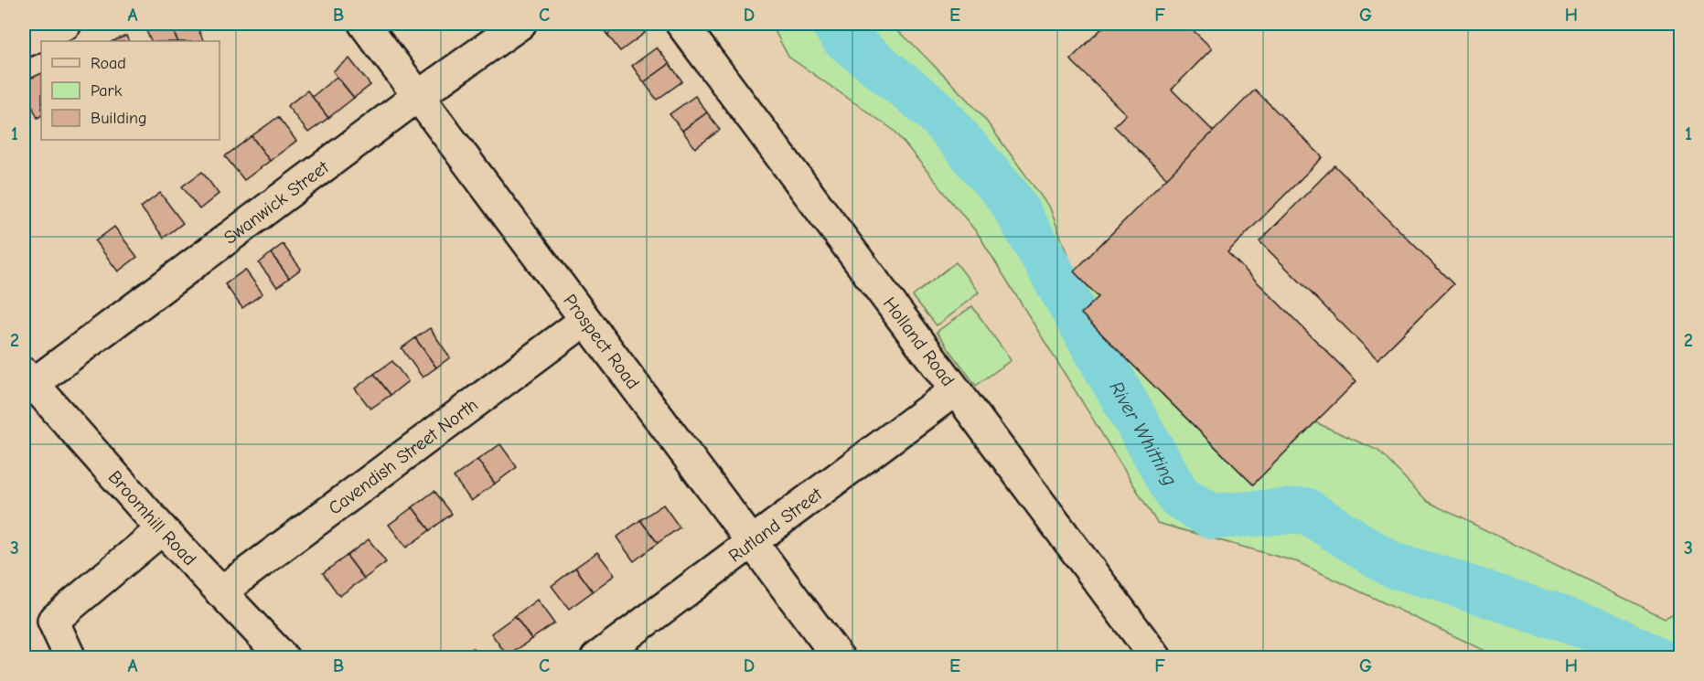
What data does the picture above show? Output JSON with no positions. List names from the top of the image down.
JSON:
{
  "streets": {
    "street": [
      "Swanwick Street",
      "Prospect Road",
      "Holland Road",
      "Cavendish Street North",
      "Broomhill Road",
      "Rutland Street"
    ]
  },
  "crossings": [
    ["Swanwick Street", "Prospect Road"],
    ["Swanwick Street", "Broomhill Road"],
    ["Prospect Road", "Cavendish Street North"],
    ["Prospect Road", "Rutland Street"],
    ["Holland Road", "Rutland Street"],
    ["Cavendish Street North", "Broomhill Road"]
  ],
  "water": ["River Whitting"],
  "legend": ["Road", "Park", "Building"],
  "grid": {
    "columns": [
      "A",
      "B",
      "C",
      "D",
      "E",
      "F",
      "G",
      "H"
    ],
    "rows": ["1", "2", "3"]
  }
}
